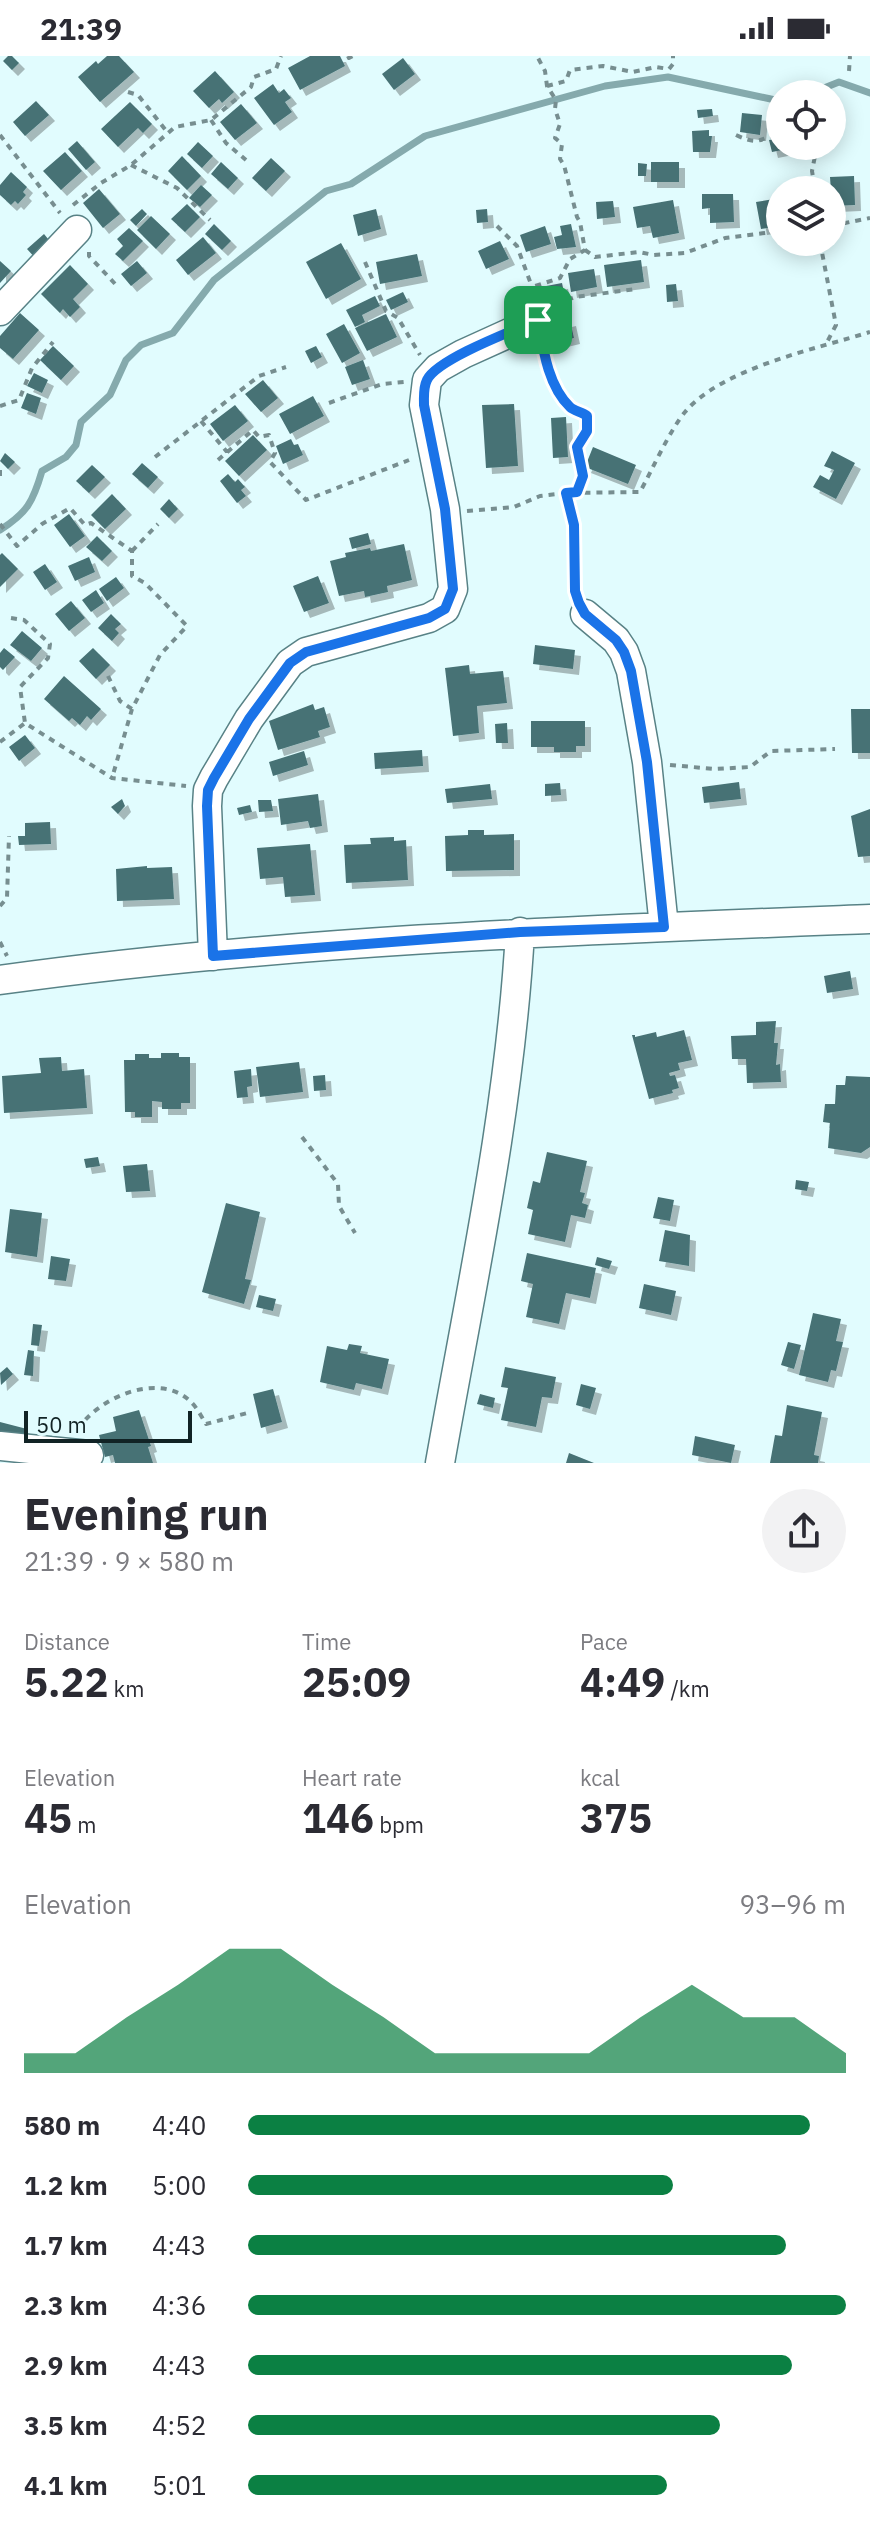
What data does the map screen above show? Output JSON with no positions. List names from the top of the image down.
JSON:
{
  "scale_bar": "50 m",
  "page": {
    "status": "21:39",
    "scale": "50 m",
    "heading": ["Evening run", "21:39 · 9 × 580 m"],
    "stats": [
      ["Distance", "5.22 km"],
      ["Time", "25:09"],
      ["Pace", "4:49 /km"],
      ["Elevation", "45 m"],
      ["Heart rate", "146 bpm"],
      ["kcal", "375"]
    ],
    "chart": ["Elevation", "93–96 m"],
    "list": [
      {
        "name": "580 m",
        "note": "4:40"
      },
      {
        "name": "1.2 km",
        "note": "5:00"
      },
      {
        "name": "1.7 km",
        "note": "4:43"
      },
      {
        "name": "2.3 km",
        "note": "4:36"
      },
      {
        "name": "2.9 km",
        "note": "4:43"
      },
      {
        "name": "3.5 km",
        "note": "4:52"
      },
      {
        "name": "4.1 km",
        "note": "5:01"
      }
    ]
  }
}
